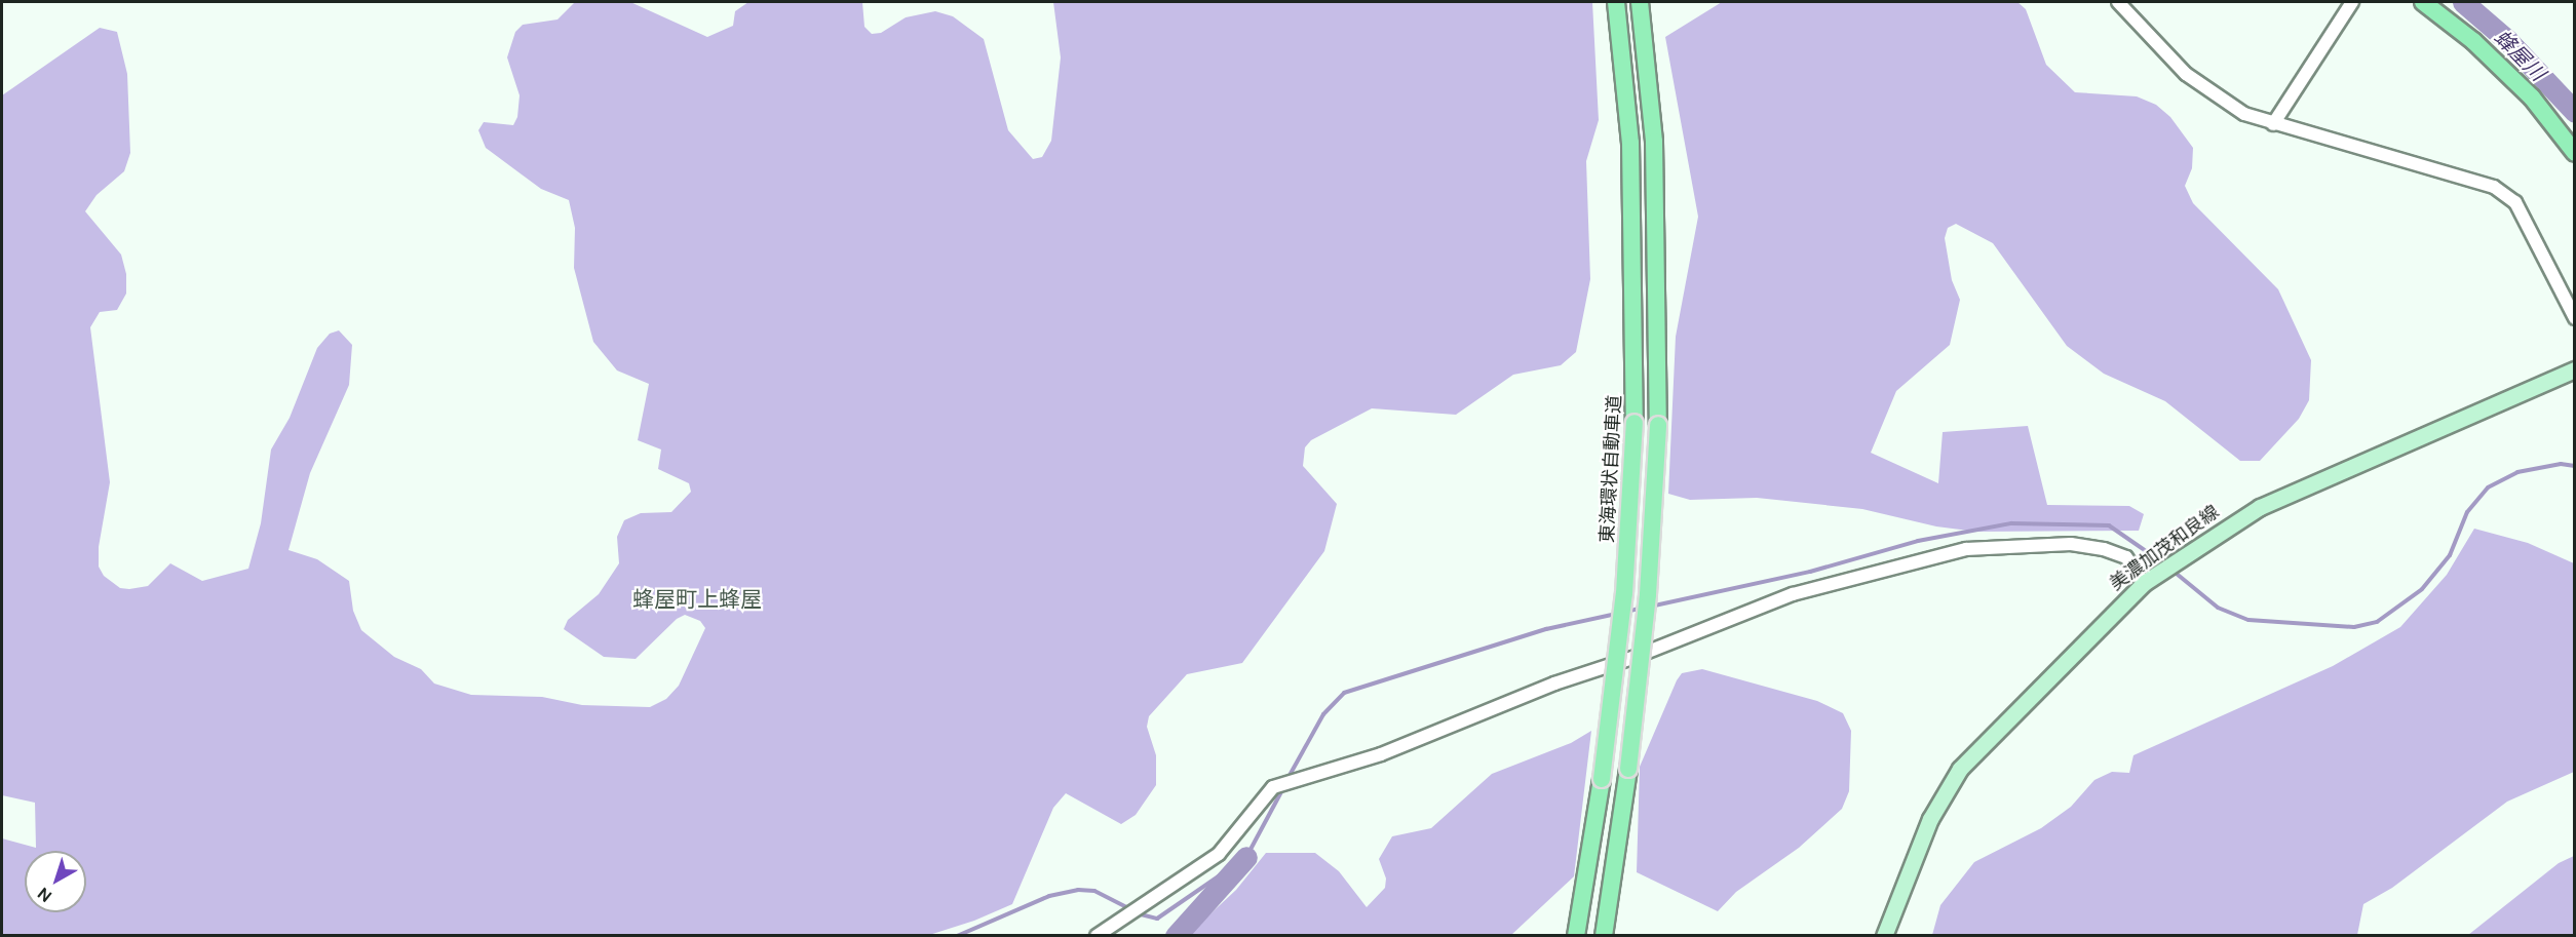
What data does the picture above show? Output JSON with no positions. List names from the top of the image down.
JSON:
{
  "streets": {
    "highway": ["東海環状自動車道"],
    "main road": ["美濃加茂和良線"]
  },
  "districts": ["蜂屋町上蜂屋"],
  "water": ["蜂屋川"],
  "north": "bottom left"
}
